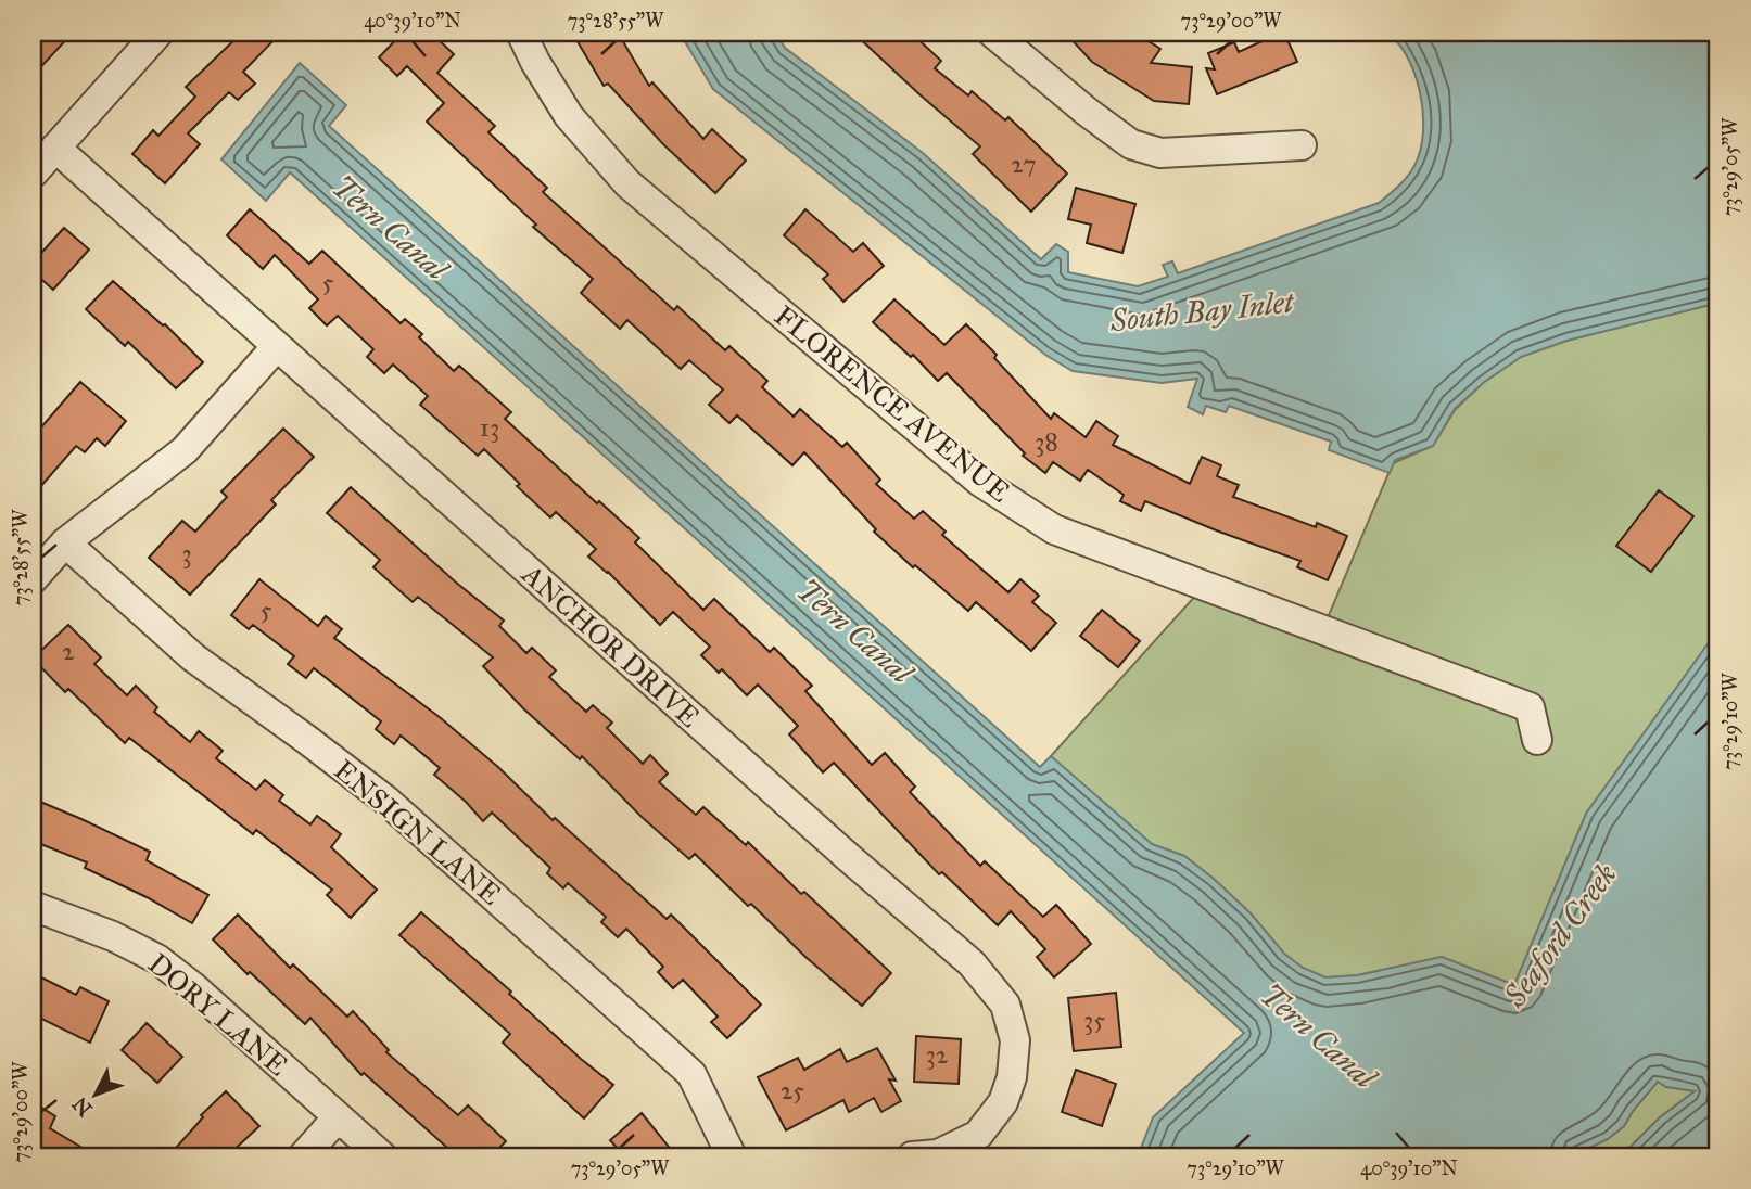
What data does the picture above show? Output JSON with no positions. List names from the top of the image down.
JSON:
{
  "streets": {
    "street": [
      "FLORENCE AVENUE",
      "ANCHOR DRIVE",
      "ENSIGN LANE",
      "DORY LANE"
    ]
  },
  "water": ["Tern Canal", "South Bay Inlet", "Seaford Creek"],
  "house_numbers": [
    "27",
    "5",
    "13",
    "38",
    "3",
    "5",
    "2",
    "35",
    "32",
    "25"
  ],
  "north": "bottom left",
  "coordinates": [
    "40°39'10\"N",
    "73°28'55\"W",
    "73°29'00\"W",
    "73°29'05\"W",
    "73°29'10\"W"
  ]
}
